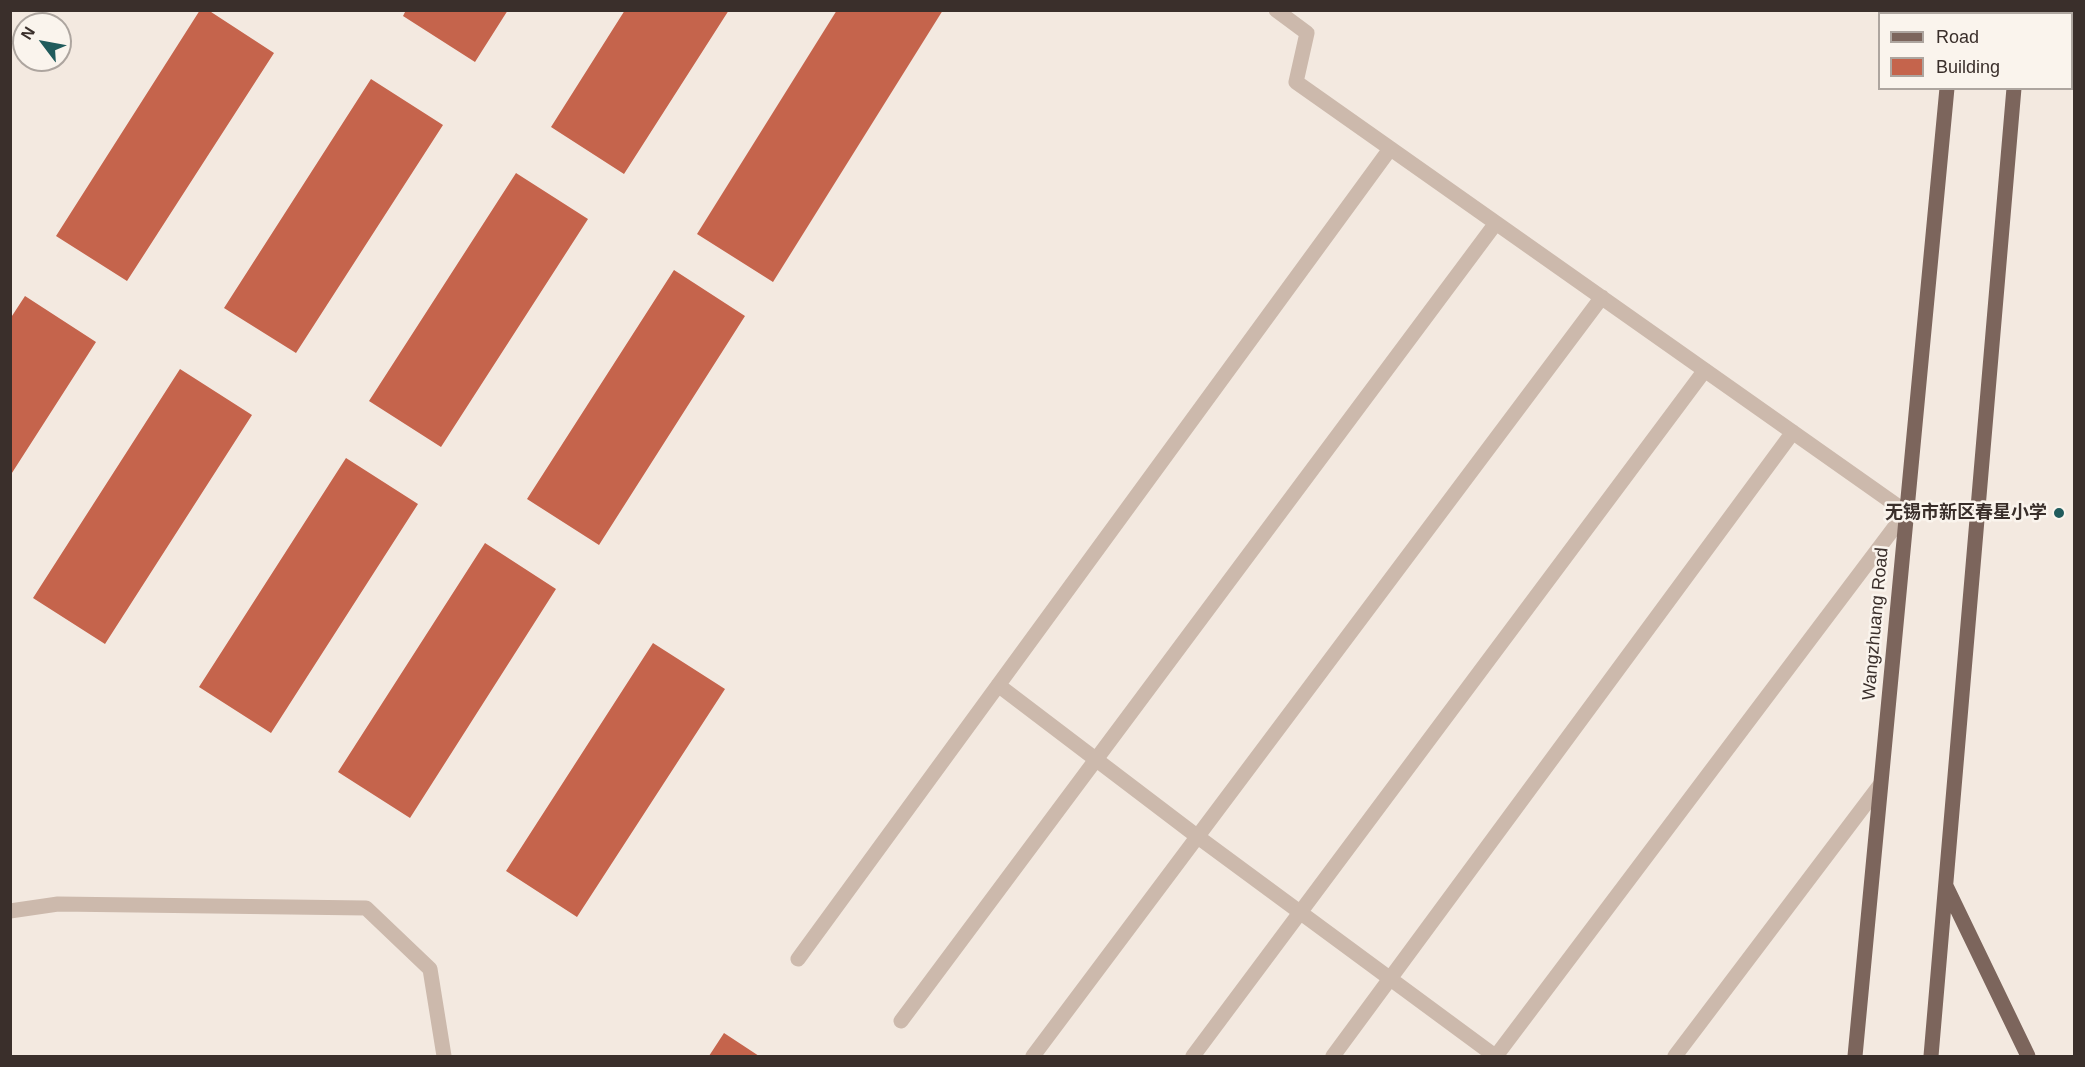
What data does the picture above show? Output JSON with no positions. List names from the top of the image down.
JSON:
{
  "streets": {
    "main road": ["Wangzhuang Road"]
  },
  "places": ["无锡市新区春星小学"],
  "legend": ["Road", "Building"],
  "north": "top left"
}
